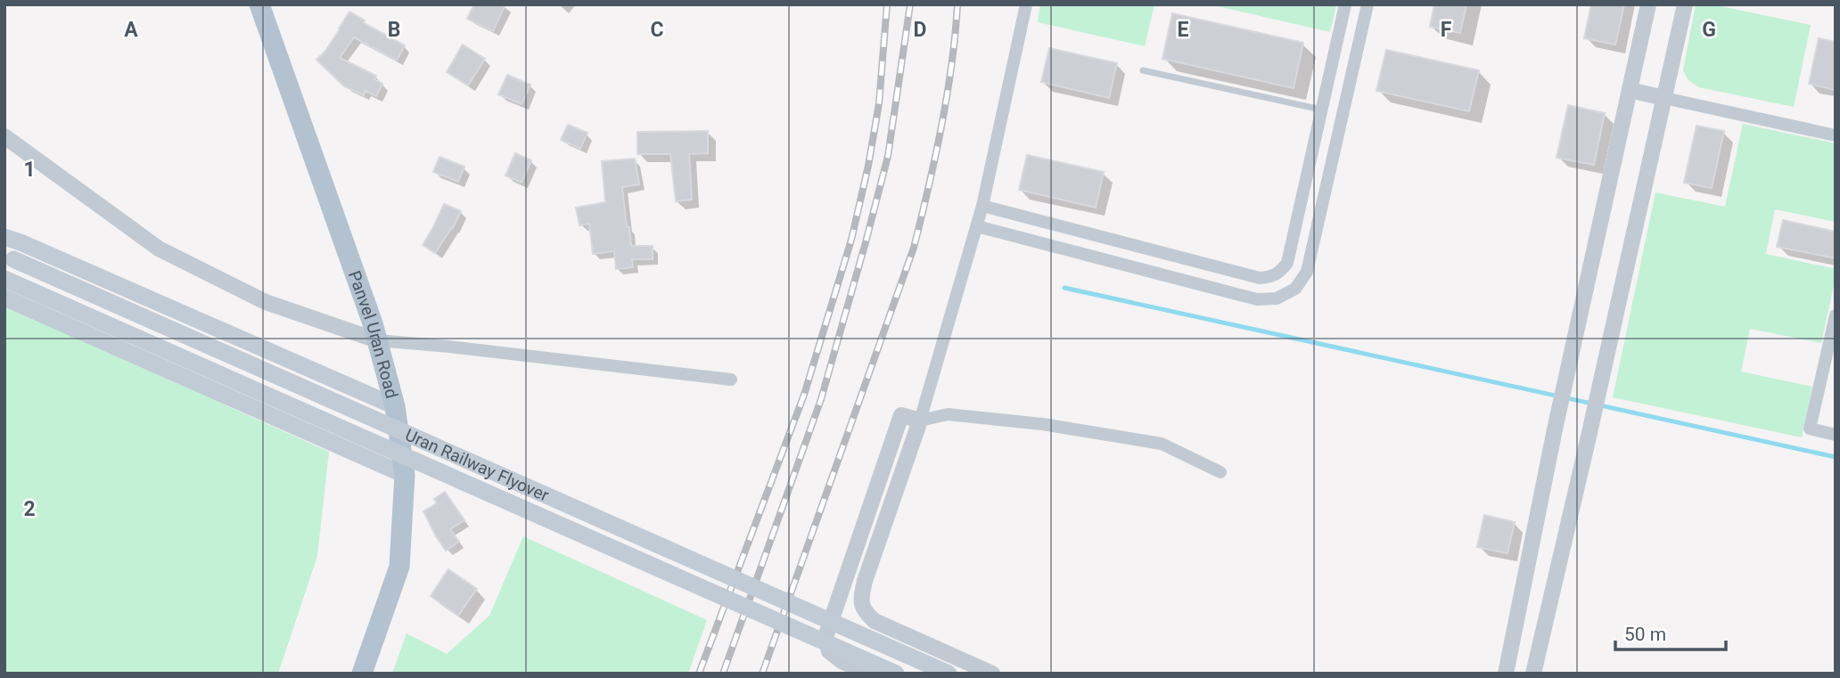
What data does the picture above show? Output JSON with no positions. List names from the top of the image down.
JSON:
{
  "streets": {
    "main road": ["Panvel Uran Road", "Uran Railway Flyover"]
  },
  "scale_bar": "50 m",
  "grid": {
    "columns": [
      "A",
      "B",
      "C",
      "D",
      "E",
      "F",
      "G"
    ],
    "rows": ["1", "2"]
  }
}
